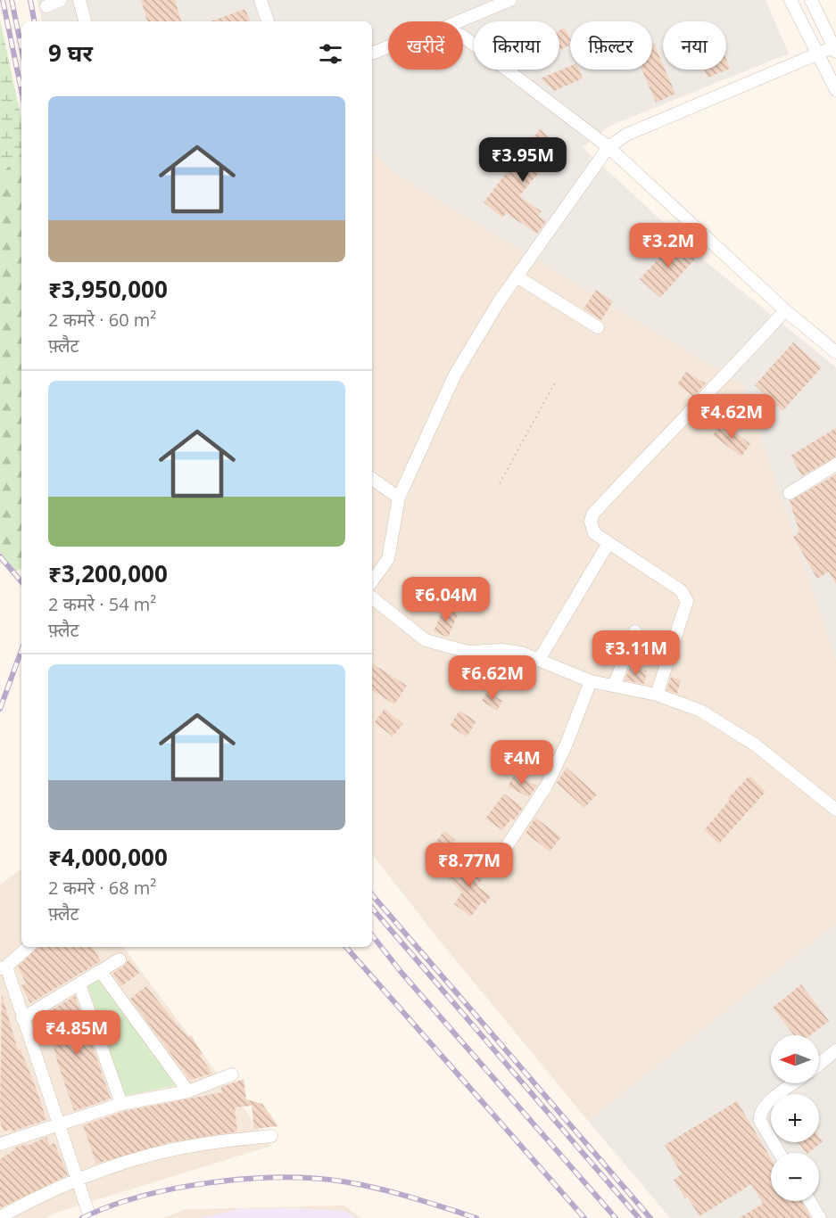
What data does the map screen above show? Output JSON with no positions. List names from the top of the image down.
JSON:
{
  "north": "left",
  "page": {
    "chip": [
      "खरीदें",
      "किराया",
      "फ़िल्टर",
      "नया"
    ],
    "heading": "9 घर",
    "list": [
      {
        "name": "₹3,950,000",
        "note": "2 कमरे · 60 m² · फ़्लैट"
      },
      {
        "name": "₹3,200,000",
        "note": "2 कमरे · 54 m² · फ़्लैट"
      },
      {
        "name": "₹4,000,000",
        "note": "2 कमरे · 68 m² · फ़्लैट"
      }
    ],
    "price": [
      "₹3.95M",
      "₹3.2M",
      "₹4.62M",
      "₹6.04M",
      "₹3.11M",
      "₹6.62M",
      "₹4M",
      "₹8.77M",
      "₹4.85M"
    ],
    "map_buttons": ["+", "−"]
  }
}
